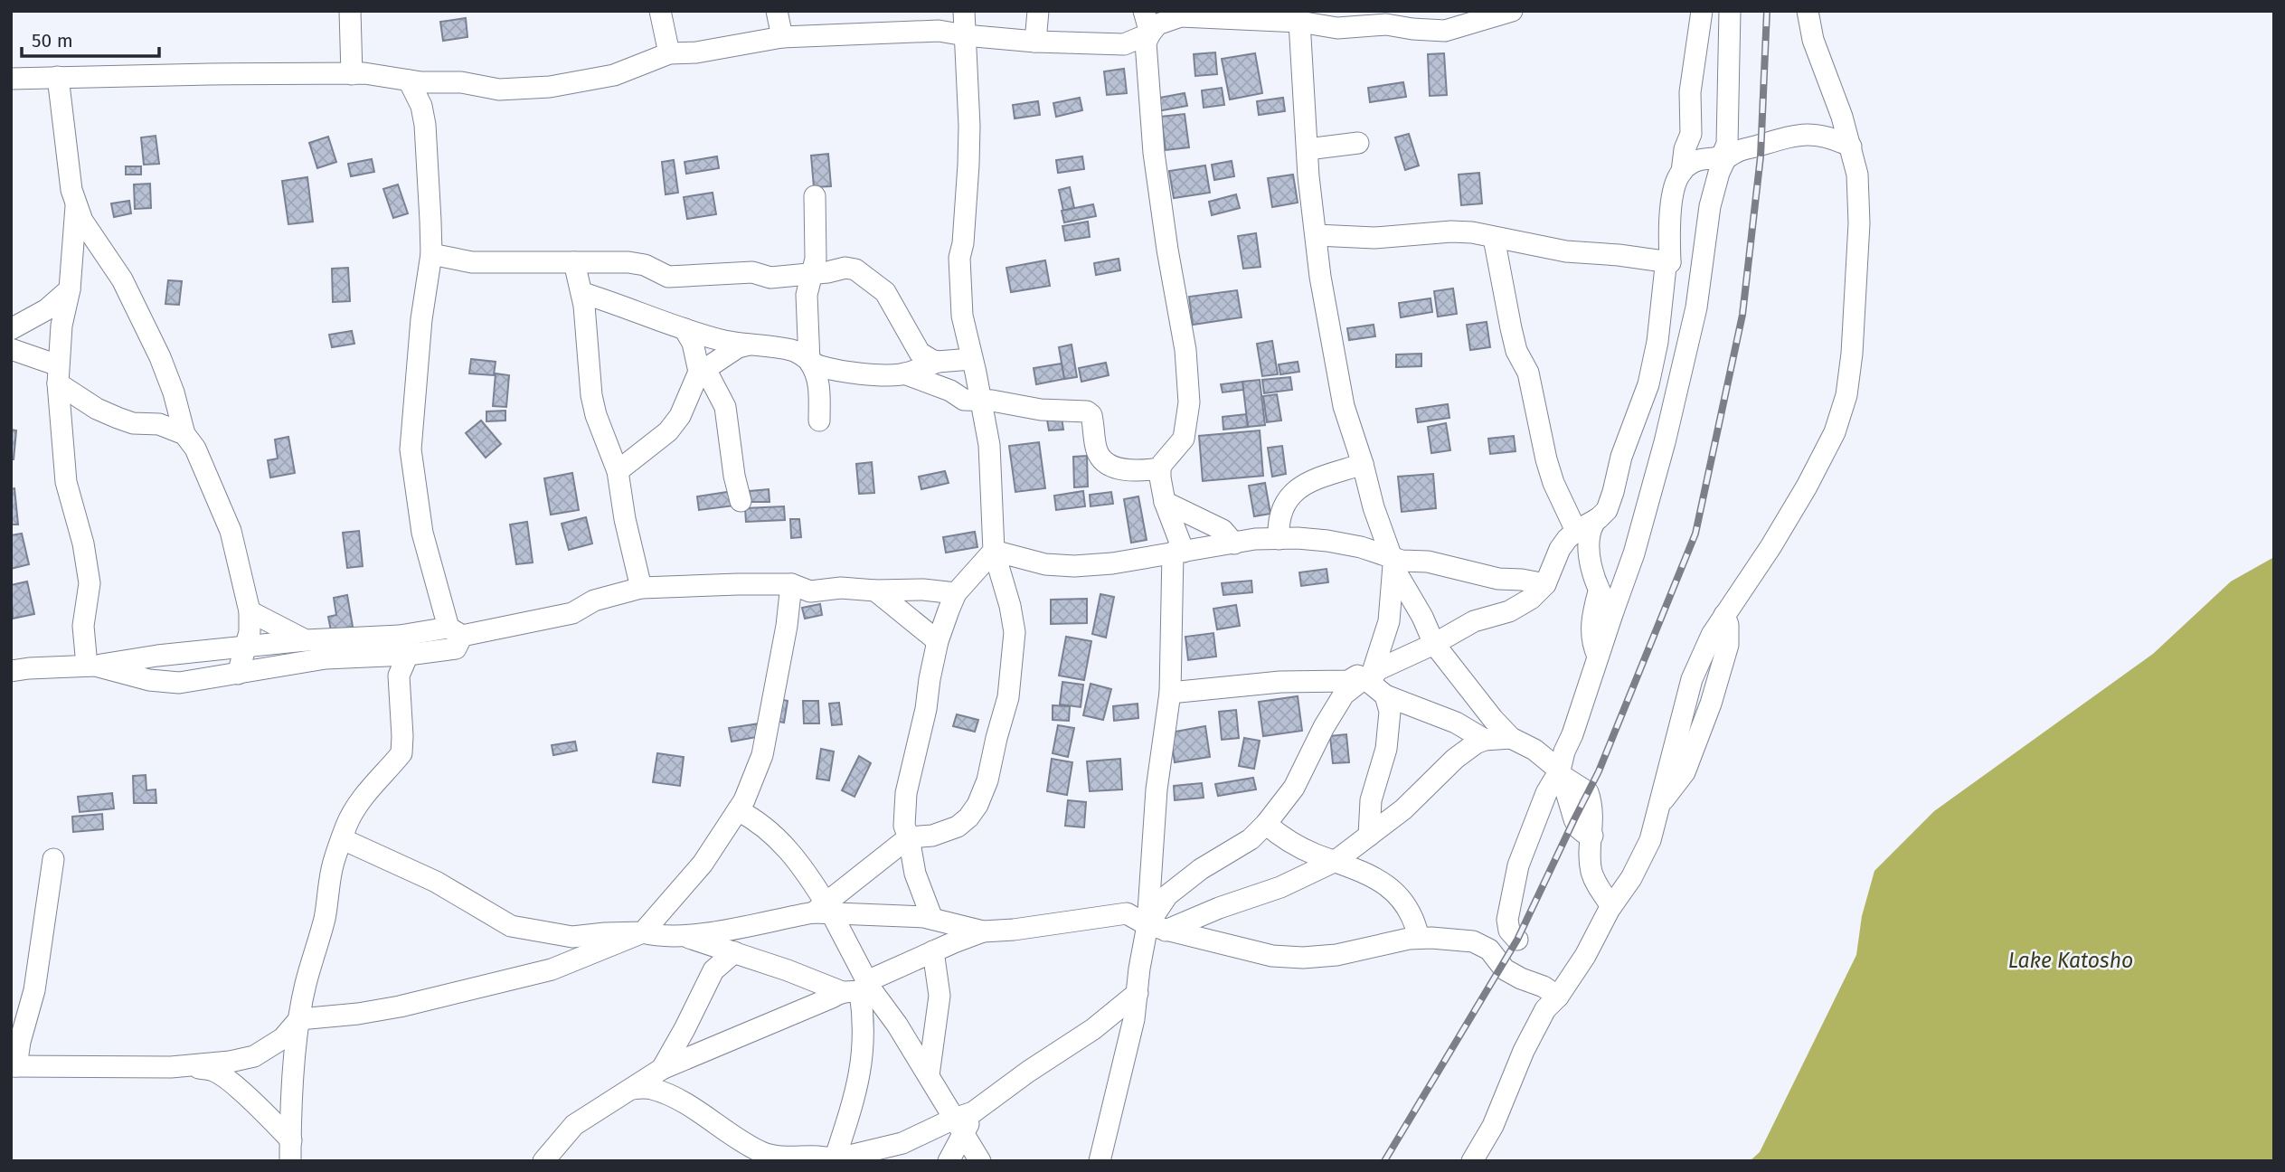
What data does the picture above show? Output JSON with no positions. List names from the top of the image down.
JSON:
{
  "water": ["Lake Katosho"],
  "scale_bar": "50 m"
}
